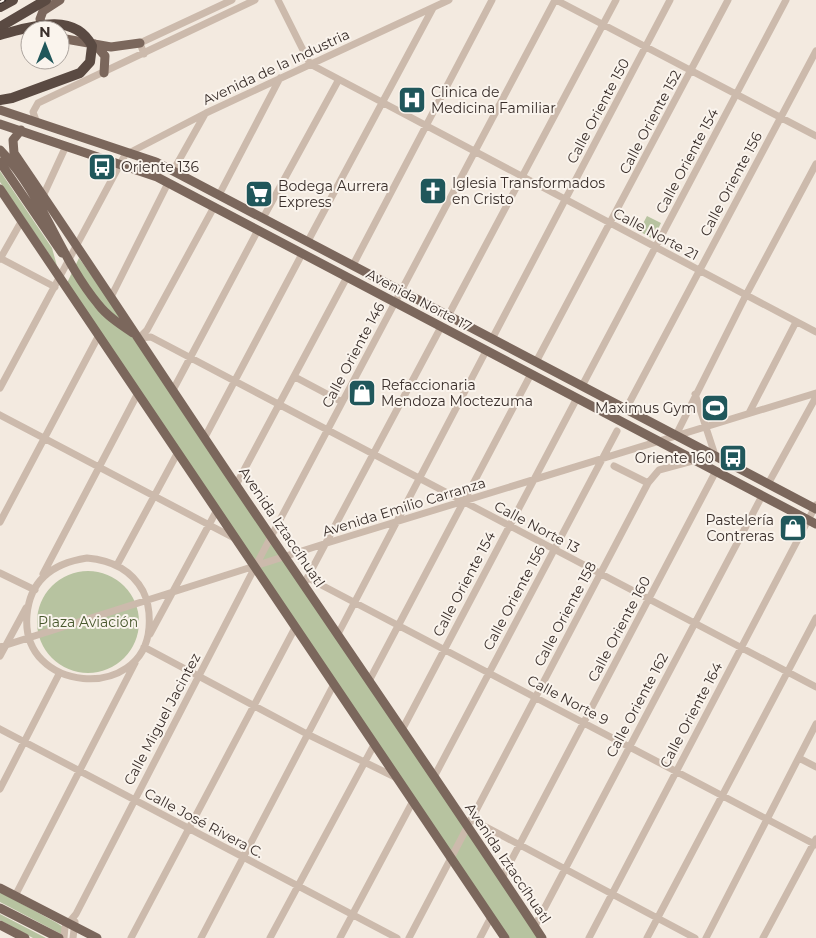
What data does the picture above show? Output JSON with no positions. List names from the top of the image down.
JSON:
{
  "streets": {
    "main road": ["Avenida Norte 17", "Avenida Iztaccíhuatl"],
    "street": [
      "Avenida de la Industria",
      "Calle Oriente 150",
      "Calle Oriente 152",
      "Calle Oriente 154",
      "Calle Oriente 156",
      "Calle Norte 21",
      "Calle Oriente 146",
      "Avenida Emilio Carranza",
      "Calle Norte 13",
      "Calle Oriente 158",
      "Calle Oriente 160",
      "Calle Norte 9",
      "Calle Oriente 162",
      "Calle Oriente 164",
      "Calle Miguel Jacintez",
      "Calle José Rivera C."
    ]
  },
  "crossings": [
    ["Avenida de la Industria", "Calle Norte 21"],
    ["Avenida de la Industria", "Avenida Norte 17"],
    ["Avenida de la Industria", "Avenida Iztaccíhuatl"],
    ["Calle Oriente 150", "Calle Norte 21"],
    ["Calle Oriente 150", "Avenida Norte 17"],
    ["Calle Oriente 152", "Calle Norte 21"],
    ["Calle Oriente 152", "Avenida Norte 17"],
    ["Calle Oriente 154", "Calle Norte 21"],
    ["Calle Oriente 154", "Avenida Norte 17"],
    ["Calle Oriente 154", "Avenida Emilio Carranza"],
    ["Calle Oriente 154", "Avenida Iztaccíhuatl"],
    ["Calle Oriente 154", "Calle Norte 13"],
    ["Calle Oriente 154", "Calle Norte 9"],
    ["Calle Oriente 156", "Calle Norte 21"],
    ["Calle Oriente 156", "Avenida Norte 17"],
    ["Calle Oriente 156", "Avenida Emilio Carranza"],
    ["Calle Oriente 156", "Avenida Iztaccíhuatl"],
    ["Calle Oriente 156", "Calle Norte 13"],
    ["Calle Oriente 156", "Calle Norte 9"],
    ["Calle Norte 21", "Calle Oriente 146"],
    ["Avenida Norte 17", "Calle Oriente 146"],
    ["Avenida Norte 17", "Avenida Emilio Carranza"],
    ["Avenida Norte 17", "Avenida Iztaccíhuatl"],
    ["Avenida Norte 17", "Calle Oriente 158"],
    ["Avenida Norte 17", "Calle Oriente 160"],
    ["Avenida Norte 17", "Calle Oriente 162"],
    ["Avenida Norte 17", "Calle Oriente 164"],
    ["Calle Oriente 146", "Avenida Iztaccíhuatl"],
    ["Calle Oriente 146", "Calle Norte 13"],
    ["Calle Oriente 146", "Calle Miguel Jacintez"],
    ["Avenida Emilio Carranza", "Avenida Iztaccíhuatl"],
    ["Avenida Emilio Carranza", "Calle Norte 13"],
    ["Avenida Emilio Carranza", "Calle Miguel Jacintez"],
    ["Avenida Iztaccíhuatl", "Calle Norte 13"],
    ["Avenida Iztaccíhuatl", "Calle Oriente 158"],
    ["Avenida Iztaccíhuatl", "Calle Oriente 160"],
    ["Avenida Iztaccíhuatl", "Calle Norte 9"],
    ["Avenida Iztaccíhuatl", "Calle Oriente 162"],
    ["Avenida Iztaccíhuatl", "Calle Miguel Jacintez"],
    ["Calle Norte 13", "Calle Oriente 158"],
    ["Calle Norte 13", "Calle Oriente 160"],
    ["Calle Norte 13", "Calle Oriente 162"],
    ["Calle Norte 13", "Calle Oriente 164"],
    ["Calle Oriente 158", "Calle Norte 9"],
    ["Calle Oriente 160", "Calle Norte 9"],
    ["Calle Norte 9", "Calle Oriente 162"],
    ["Calle Norte 9", "Calle Oriente 164"],
    ["Calle Miguel Jacintez", "Calle José Rivera C."]
  ],
  "parks": ["Plaza Aviación"],
  "places": {
    "hospital": ["Clinica de Medicina Familiar"],
    "bus stop": ["Oriente 136", "Oriente 160"],
    "church": ["Iglesia Transformados en Cristo"],
    "supermarket": ["Bodega Aurrera Express"],
    "shop": ["Refaccionaria Mendoza Moctezuma", "Pastelería Contreras"],
    "sports": ["Maximus Gym"]
  },
  "north": "top"
}
